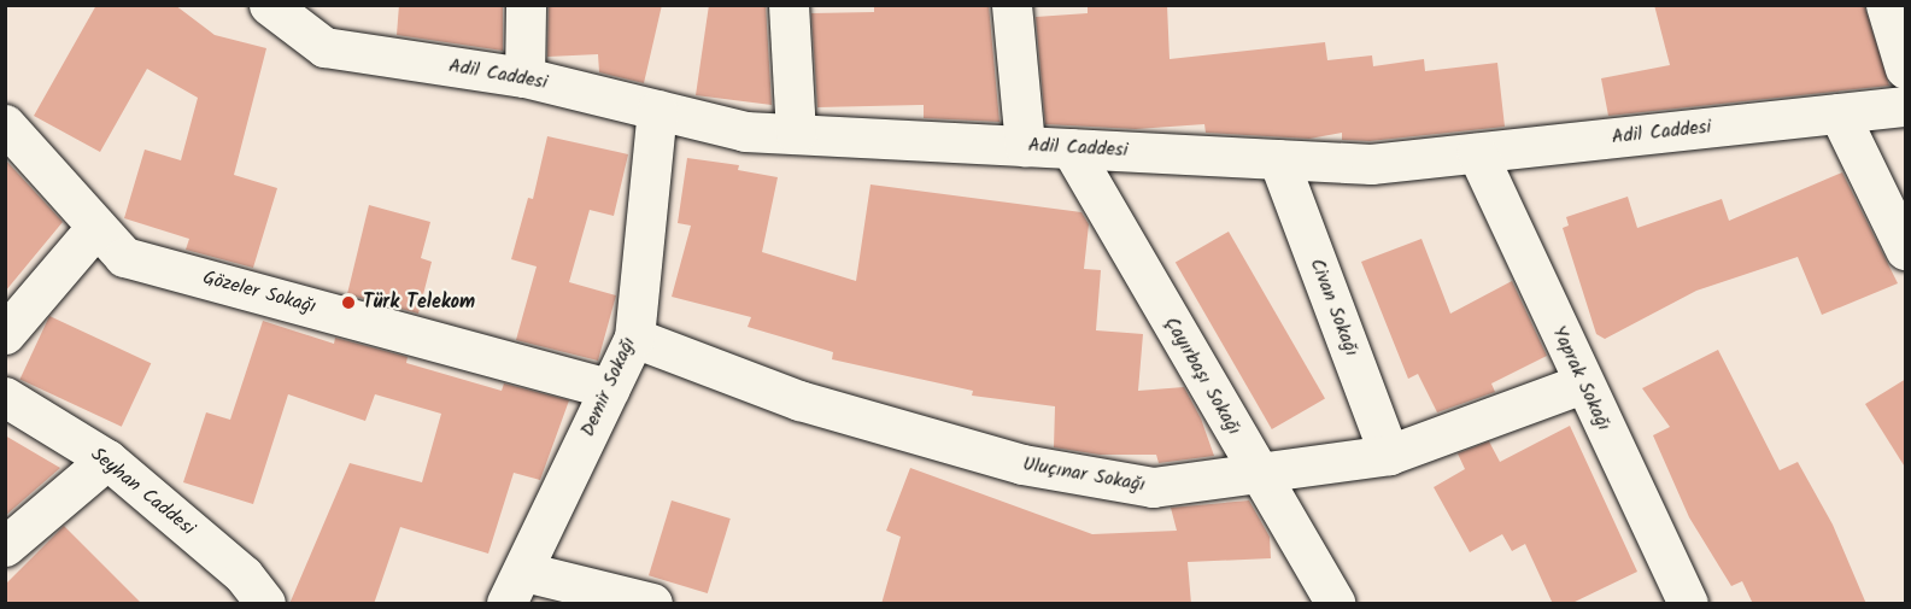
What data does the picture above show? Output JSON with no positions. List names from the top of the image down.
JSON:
{
  "streets": {
    "street": [
      "Adil Caddesi",
      "Gözeler Sokağı",
      "Civan Sokağı",
      "Çayırbaşı Sokağı",
      "Yaprak Sokağı",
      "Demir Sokağı",
      "Uluçınar Sokağı",
      "Seyhan Caddesi"
    ]
  },
  "crossings": [
    ["Adil Caddesi", "Civan Sokağı"],
    ["Adil Caddesi", "Çayırbaşı Sokağı"],
    ["Adil Caddesi", "Yaprak Sokağı"],
    ["Adil Caddesi", "Demir Sokağı"],
    ["Gözeler Sokağı", "Demir Sokağı"],
    ["Civan Sokağı", "Uluçınar Sokağı"],
    ["Çayırbaşı Sokağı", "Uluçınar Sokağı"],
    ["Yaprak Sokağı", "Uluçınar Sokağı"],
    ["Demir Sokağı", "Uluçınar Sokağı"]
  ],
  "places": ["Türk Telekom"]
}
